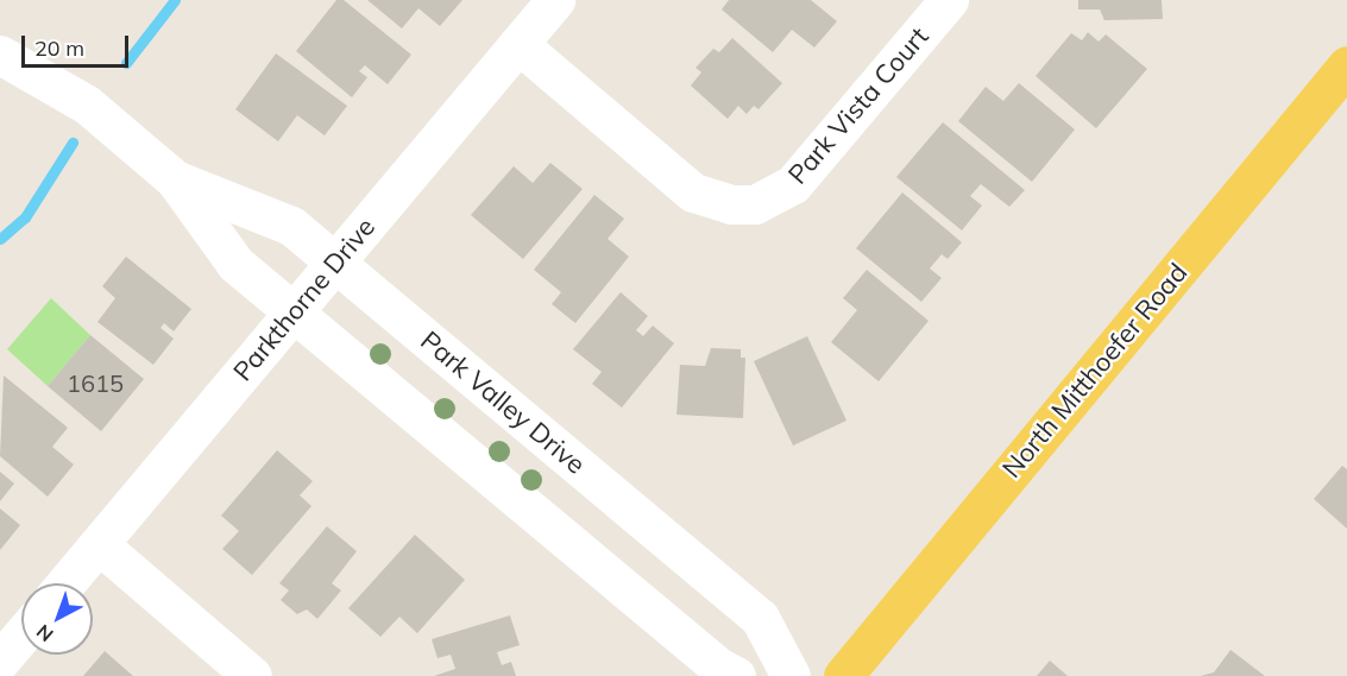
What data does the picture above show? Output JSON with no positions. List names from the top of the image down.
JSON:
{
  "streets": {
    "main road": ["North Mitthoefer Road"],
    "street": ["Park Vista Court", "Parkthorne Drive", "Park Valley Drive"]
  },
  "crossings": [
    ["Park Vista Court", "Parkthorne Drive"],
    ["Parkthorne Drive", "Park Valley Drive"]
  ],
  "house_numbers": ["1615"],
  "scale_bar": "20 m",
  "north": "bottom left"
}
